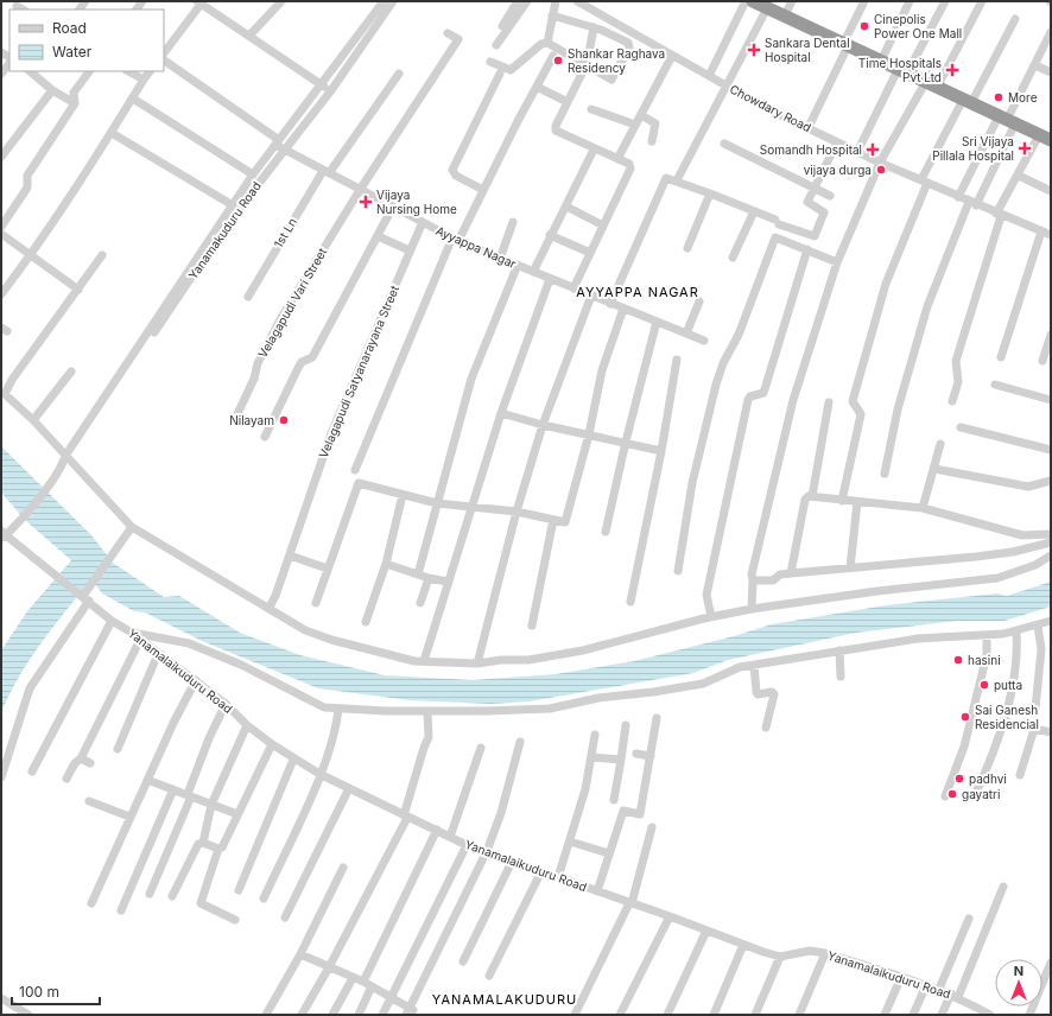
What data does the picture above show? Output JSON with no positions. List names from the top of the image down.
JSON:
{
  "streets": {
    "street": [
      "Chowdary Road",
      "Yanamakuduru Road",
      "1st Ln",
      "Ayyappa Nagar",
      "Velagapudi Vari Street",
      "Velagapudi Satyanarayana Street",
      "Yanamalaikuduru Road"
    ]
  },
  "crossings": [
    ["Yanamakuduru Road", "Ayyappa Nagar"],
    ["1st Ln", "Ayyappa Nagar"],
    ["Ayyappa Nagar", "Velagapudi Vari Street"],
    ["Ayyappa Nagar", "Velagapudi Satyanarayana Street"]
  ],
  "districts": ["AYYAPPA NAGAR", "YANAMALAKUDURU"],
  "places": {
    "other": [
      "Cinepolis Power One Mall",
      "Shankar Raghava Residency",
      "More",
      "vijaya durga",
      "Nilayam",
      "hasini",
      "putta",
      "Sai Ganesh Residencial",
      "padhvi",
      "gayatri"
    ],
    "health": [
      "Sankara Dental Hospital",
      "Time Hospitals Pvt Ltd",
      "Sri Vijaya Pillala Hospital",
      "Somandh Hospital",
      "Vijaya Nursing Home"
    ]
  },
  "legend": ["Road", "Water"],
  "scale_bar": "100 m",
  "north": "top"
}
